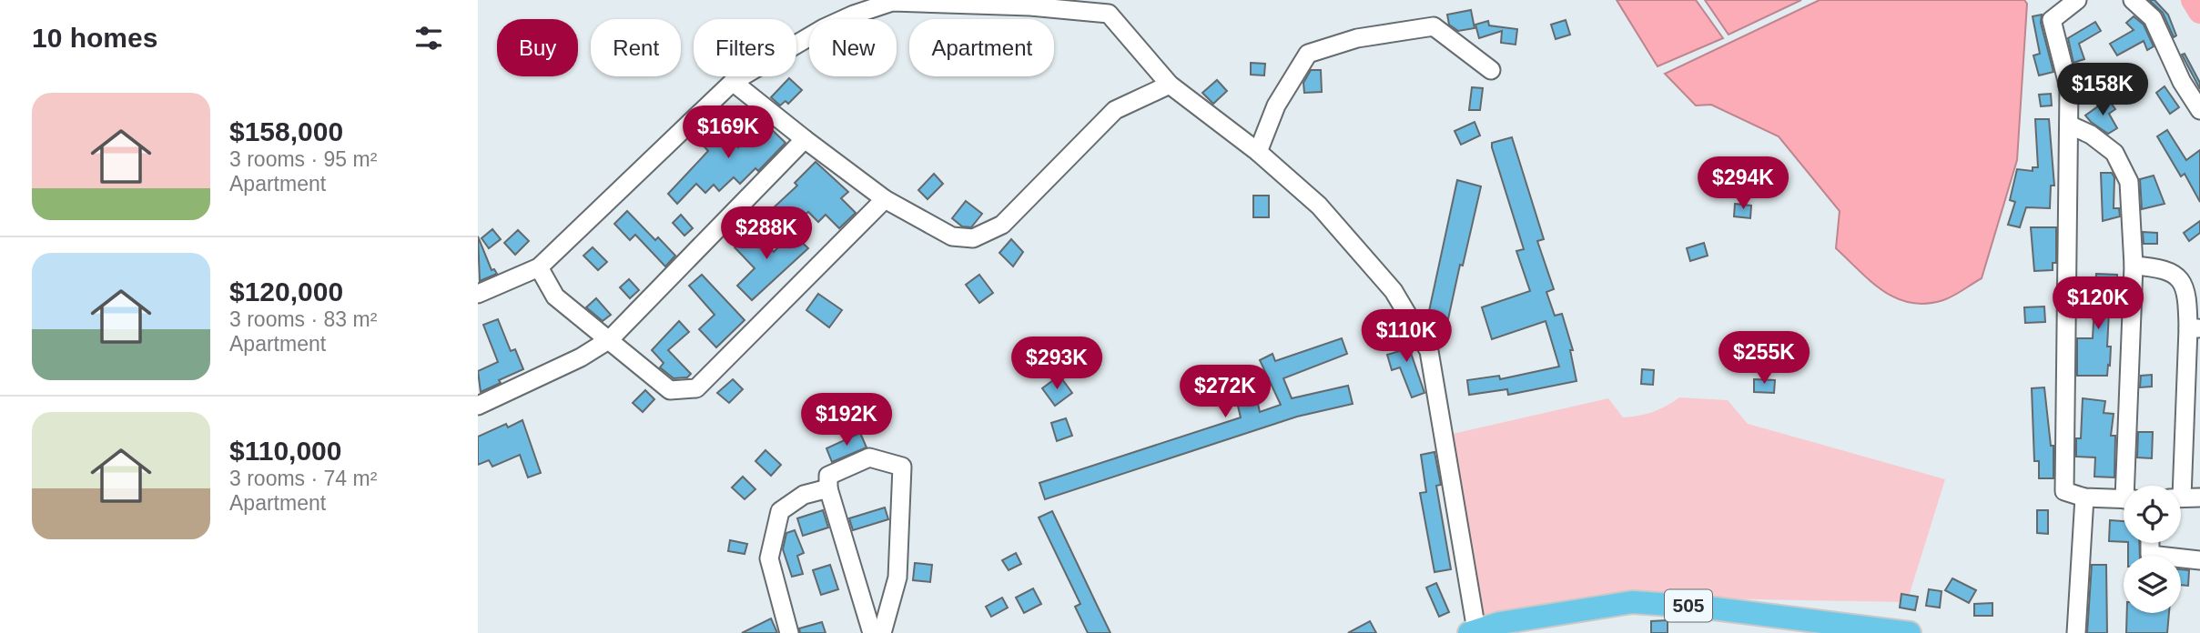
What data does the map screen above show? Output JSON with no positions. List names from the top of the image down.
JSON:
{
  "streets": {
    "main road": ["505"]
  },
  "page": {
    "heading": "10 homes",
    "chip": [
      "Buy",
      "Rent",
      "Filters",
      "New",
      "Apartment"
    ],
    "price": [
      "$158K",
      "$169K",
      "$294K",
      "$288K",
      "$120K",
      "$110K",
      "$255K",
      "$293K",
      "$272K",
      "$192K"
    ],
    "list": [
      {
        "name": "$158,000",
        "note": "3 rooms · 95 m² · Apartment"
      },
      {
        "name": "$120,000",
        "note": "3 rooms · 83 m² · Apartment"
      },
      {
        "name": "$110,000",
        "note": "3 rooms · 74 m² · Apartment"
      }
    ]
  }
}
